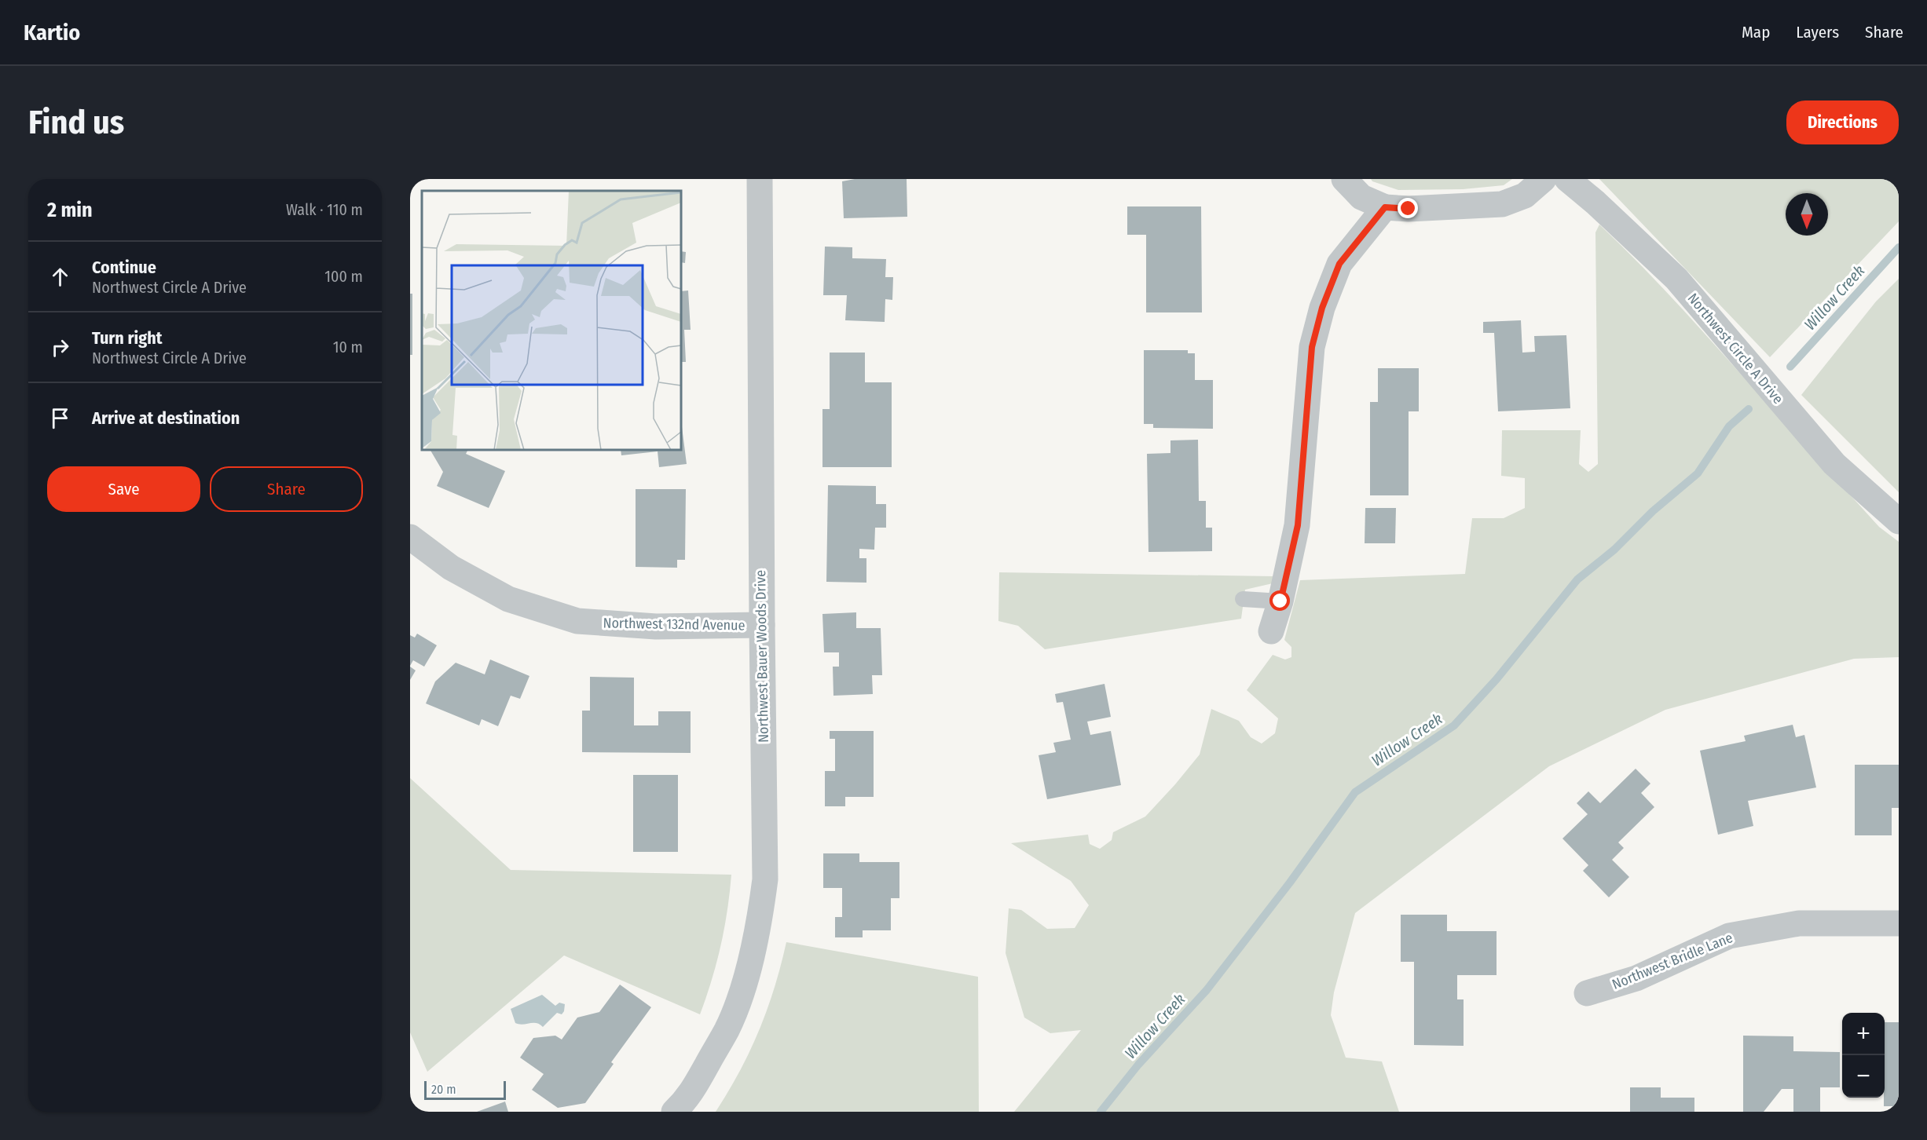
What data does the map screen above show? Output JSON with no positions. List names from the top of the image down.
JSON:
{
  "streets": {
    "street": [
      "Northwest Circle A Drive",
      "Northwest 132nd Avenue",
      "Northwest Bauer Woods Drive",
      "Northwest Bridle Lane"
    ]
  },
  "crossings": [
    ["Northwest 132nd Avenue", "Northwest Bauer Woods Drive"]
  ],
  "water": ["Willow Creek"],
  "scale_bar": "20 m",
  "north": "bottom",
  "page": {
    "header": "Kartio",
    "nav": ["Map", "Layers", "Share"],
    "buttons": [
      "Directions",
      ["Save", "Share"]
    ],
    "title": "Find us",
    "heading": ["2 min", "Walk · 110 m"],
    "list": [
      ["Continue", "Northwest Circle A Drive", "100 m"],
      ["Turn right", "Northwest Circle A Drive", "10 m"],
      "Arrive at destination"
    ],
    "map_buttons": ["+", "−"],
    "scale": "20 m"
  }
}
